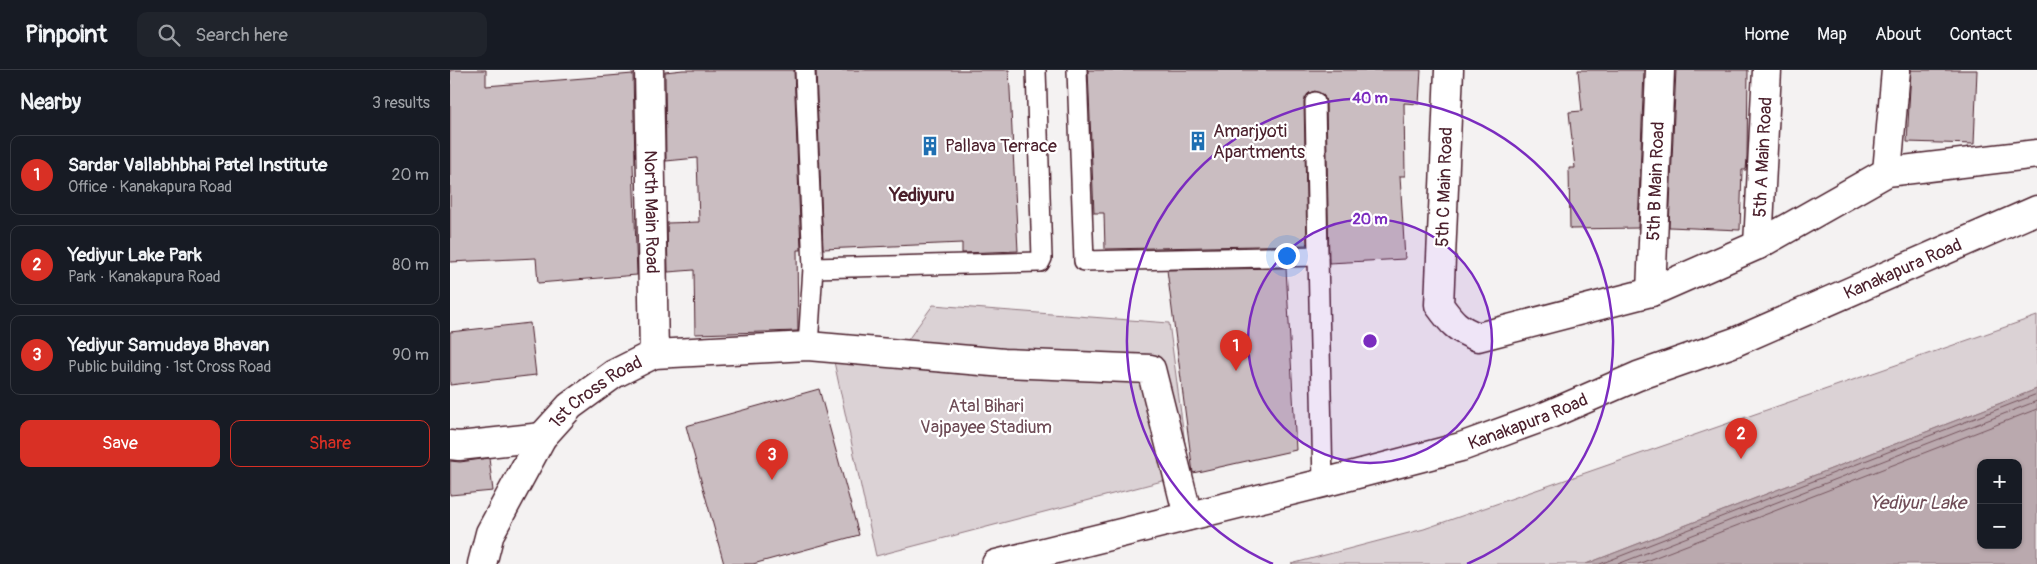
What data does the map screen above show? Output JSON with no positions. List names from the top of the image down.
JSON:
{
  "streets": {
    "street": [
      "5th A Main Road",
      "5th B Main Road",
      "5th C Main Road",
      "North Main Road",
      "Kanakapura Road",
      "1st Cross Road"
    ]
  },
  "crossings": [
    ["5th B Main Road", "5th C Main Road"],
    ["North Main Road", "1st Cross Road"],
    ["Kanakapura Road", "1st Cross Road"]
  ],
  "districts": ["Yediyuru"],
  "water": ["Yediyur Lake"],
  "parks": ["Atal Bihari Vajpayee Stadium"],
  "places": {
    "building": ["Amarjyoti Apartments", "Pallava Terrace"]
  },
  "page": {
    "header": "Pinpoint",
    "search": "Search here",
    "nav": [
      "Home",
      "Map",
      "About",
      "Contact"
    ],
    "heading": ["Nearby", "3 results"],
    "list": [
      {
        "mark": "1",
        "name": "Sardar Vallabhbhai Patel Institute",
        "note": "Office · Kanakapura Road",
        "value": "20 m"
      },
      {
        "mark": "2",
        "name": "Yediyur Lake Park",
        "note": "Park · Kanakapura Road",
        "value": "80 m"
      },
      {
        "mark": "3",
        "name": "Yediyur Samudaya Bhavan",
        "note": "Public building · 1st Cross Road",
        "value": "90 m"
      }
    ],
    "pins": ["1", "2", "3"],
    "buttons": ["Save", "Share"],
    "map_buttons": ["+", "−"]
  },
  "rings": ["40 m", "20 m"]
}
